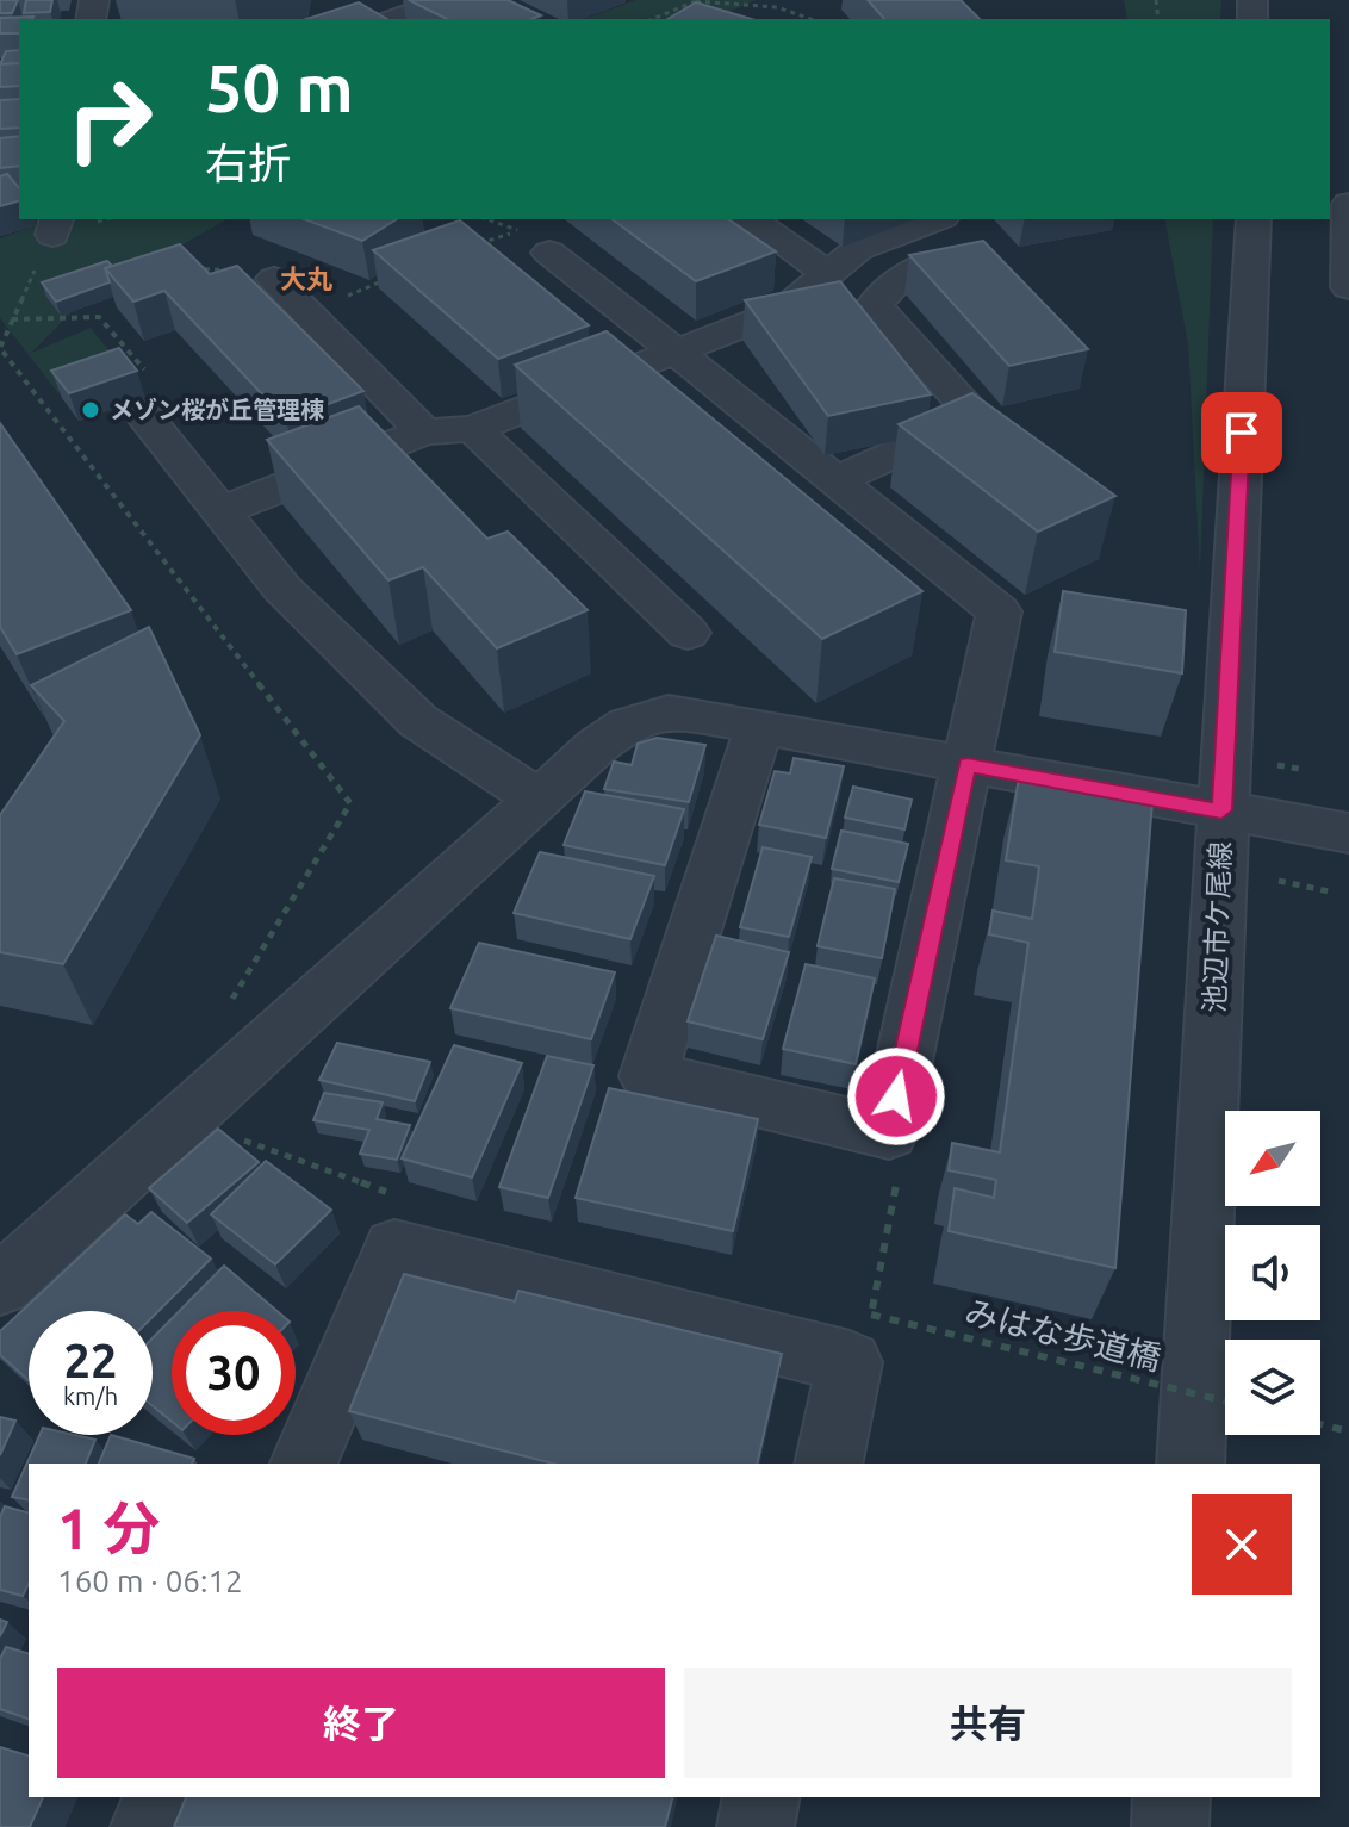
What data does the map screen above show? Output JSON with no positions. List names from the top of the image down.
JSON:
{
  "streets": {
    "street": ["池辺市ケ尾線"],
    "path": ["みはな歩道橋"]
  },
  "districts": ["大丸"],
  "places": ["メゾン桜が丘管理棟"],
  "north": "bottom left",
  "page": {
    "turn": ["50 m", "右折"],
    "speed": "22 km/h",
    "limit": "30",
    "heading": ["1 分", "160 m · 06:12"],
    "buttons": ["終了", "共有"]
  }
}
